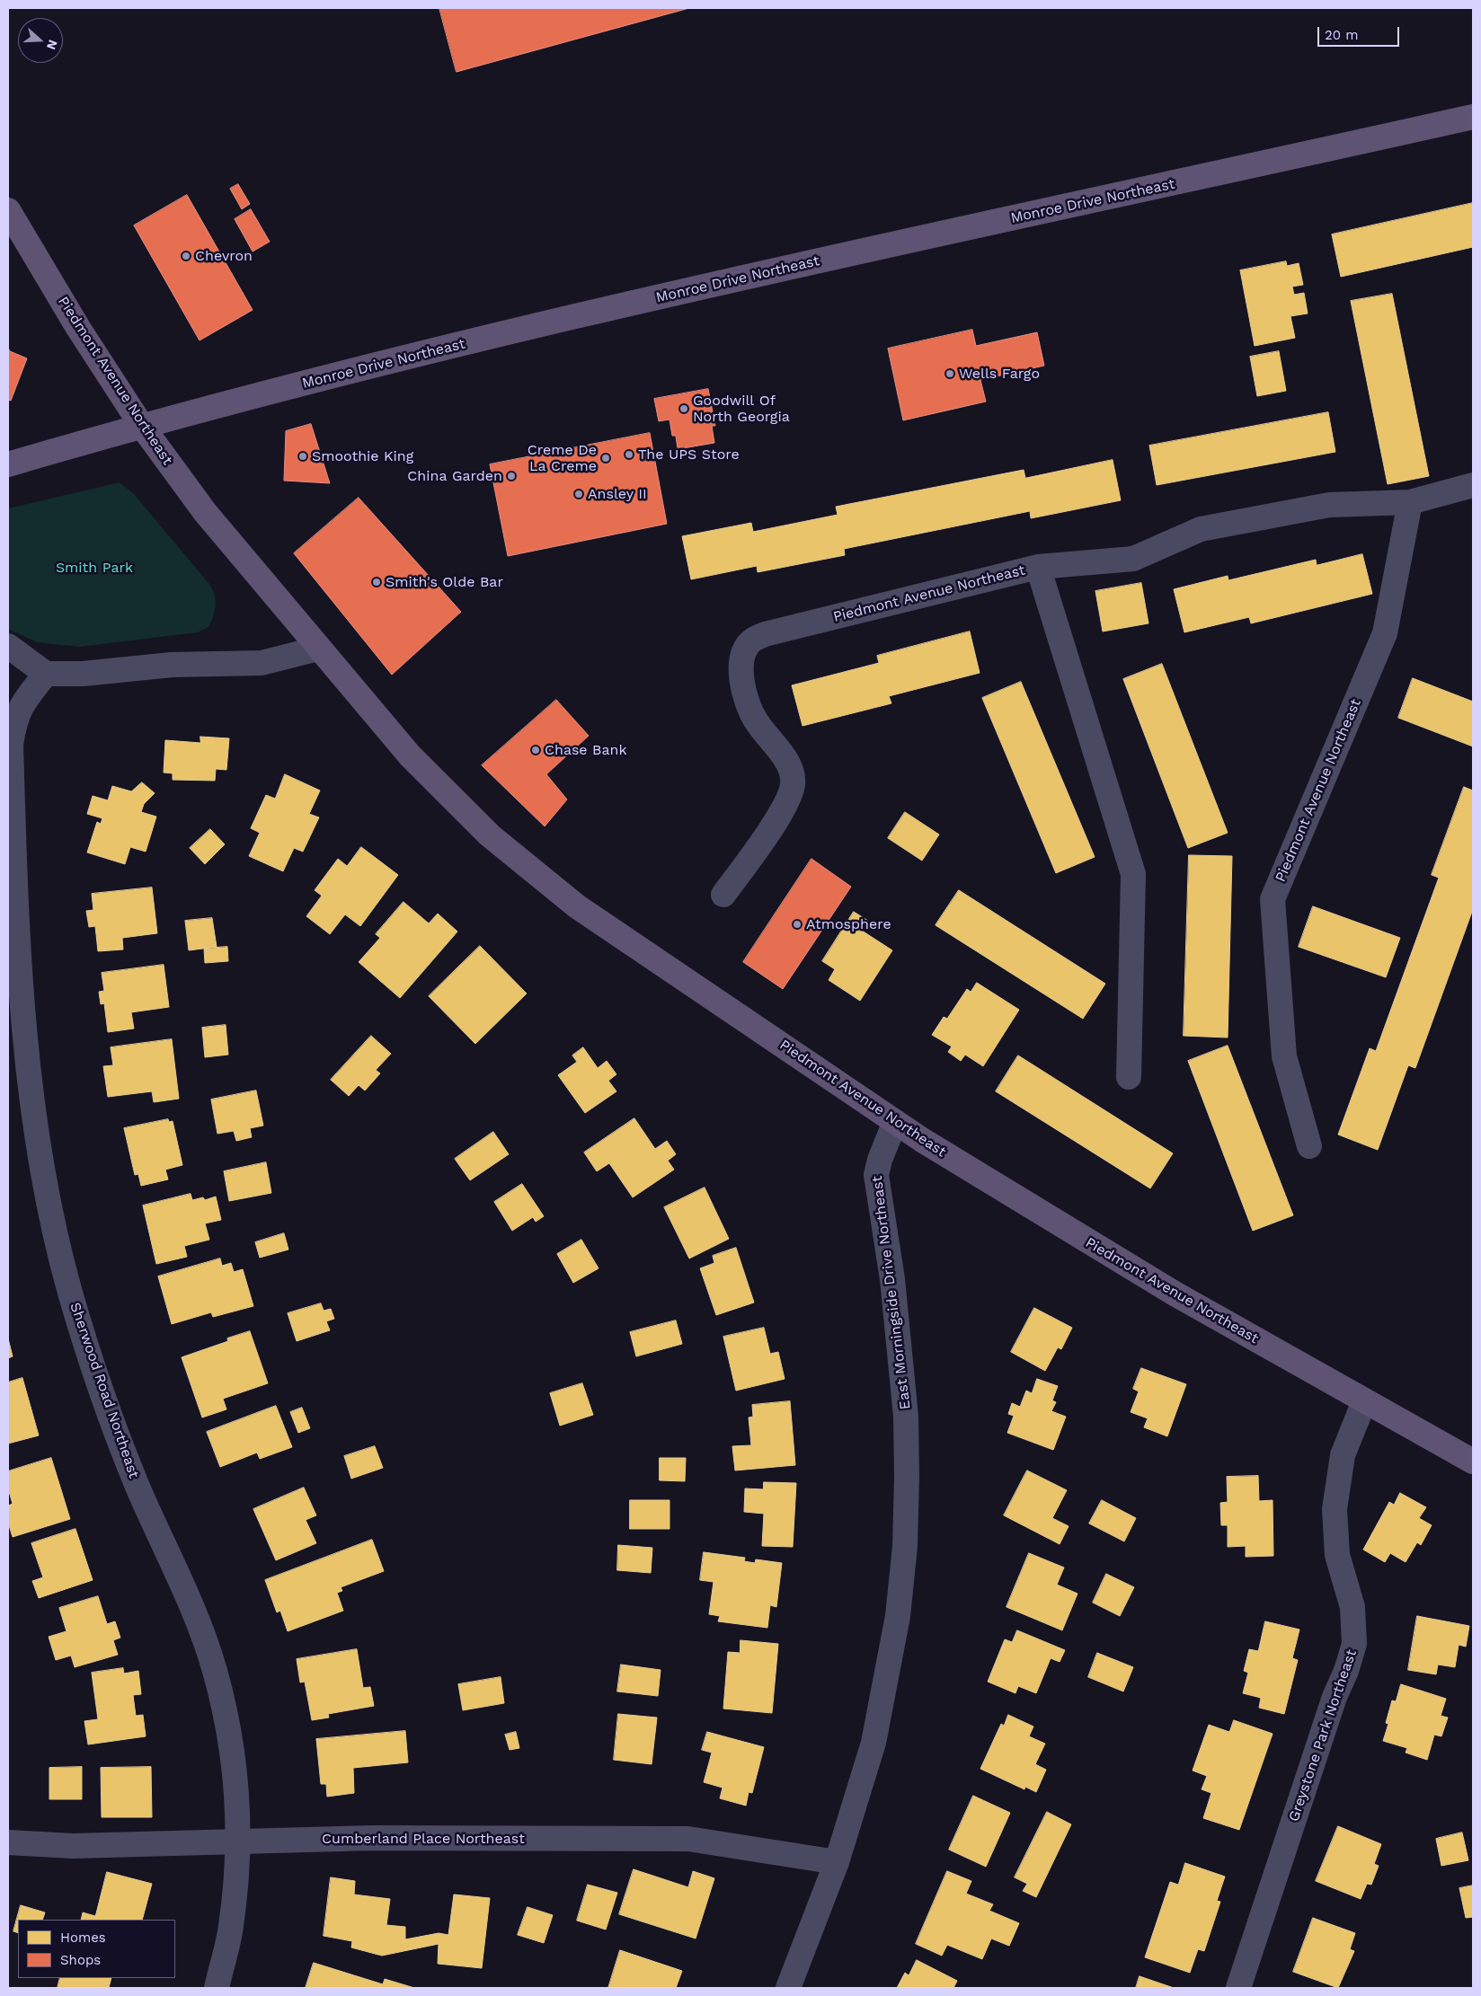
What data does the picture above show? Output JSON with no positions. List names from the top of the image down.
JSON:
{
  "streets": {
    "main road": ["Monroe Drive Northeast", "Piedmont Avenue Northeast"],
    "street": [
      "East Morningside Drive Northeast",
      "Sherwood Road Northeast",
      "Greystone Park Northeast",
      "Cumberland Place Northeast"
    ]
  },
  "crossings": [
    ["Monroe Drive Northeast", "Piedmont Avenue Northeast"],
    ["Piedmont Avenue Northeast", "East Morningside Drive Northeast"],
    ["Piedmont Avenue Northeast", "Greystone Park Northeast"],
    ["East Morningside Drive Northeast", "Cumberland Place Northeast"],
    ["Sherwood Road Northeast", "Cumberland Place Northeast"]
  ],
  "parks": ["Smith Park"],
  "places": [
    "Chevron",
    "Wells Fargo",
    "Goodwill Of North Georgia",
    "The UPS Store",
    "Smoothie King",
    "Creme De La Creme",
    "China Garden",
    "Ansley II",
    "Smith's Olde Bar",
    "Chase Bank",
    "Atmosphere"
  ],
  "legend": ["Homes", "Shops"],
  "scale_bar": "20 m",
  "north": "right"
}
